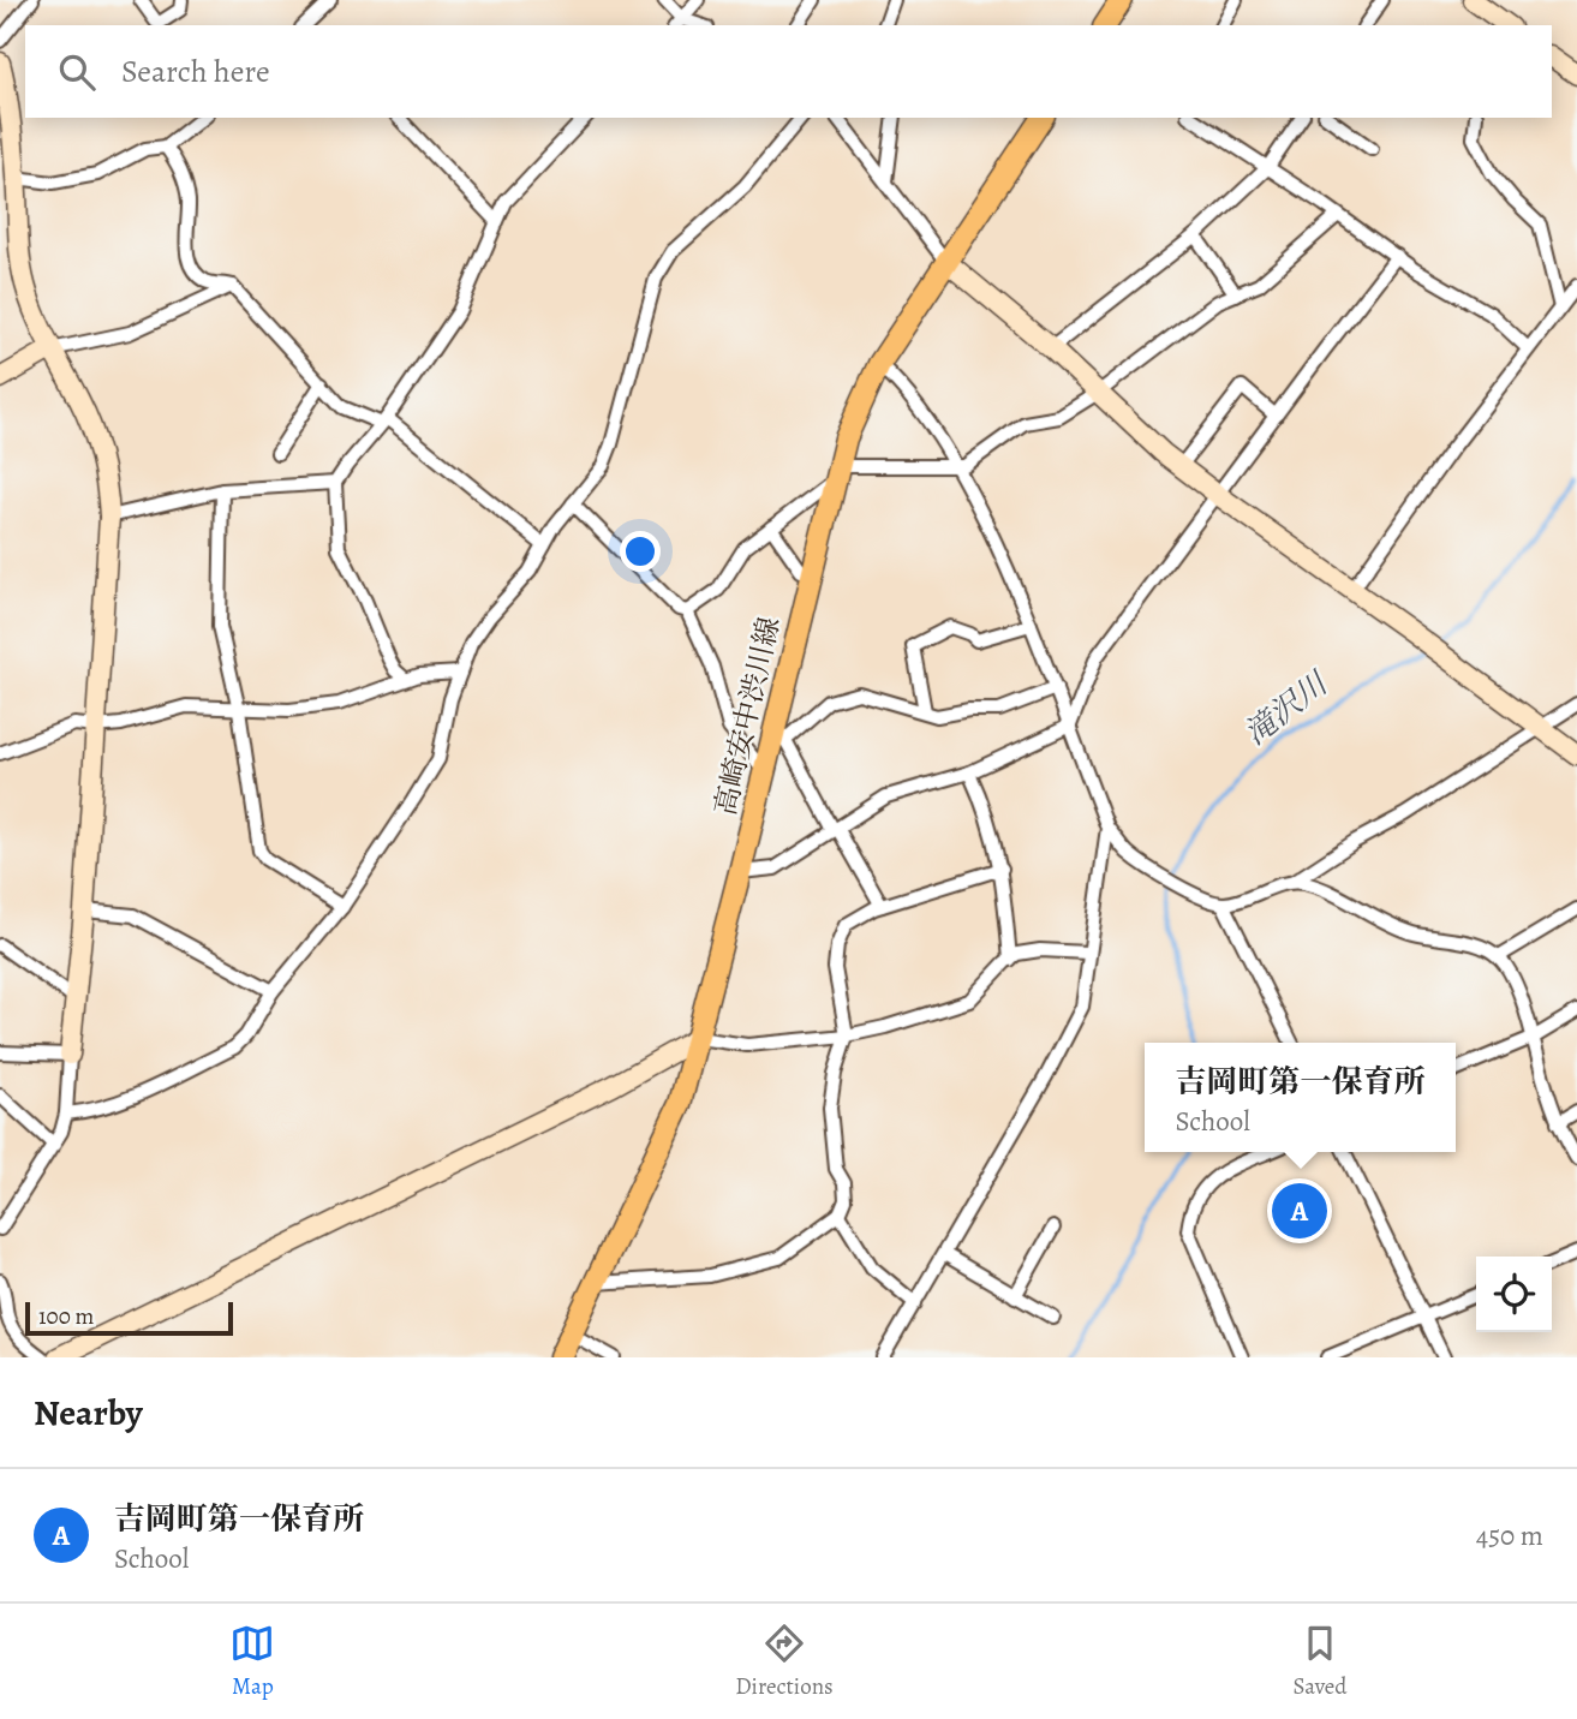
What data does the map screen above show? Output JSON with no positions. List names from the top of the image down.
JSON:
{
  "streets": {
    "main road": ["高崎安中渋川線"]
  },
  "water": ["滝沢川"],
  "scale_bar": "100 m",
  "page": {
    "search": "Search here",
    "popup": ["吉岡町第一保育所", "School"],
    "pins": "A",
    "scale": "100 m",
    "heading": "Nearby",
    "list": [
      {
        "mark": "A",
        "name": "吉岡町第一保育所",
        "note": "School",
        "value": "450 m"
      }
    ],
    "nav": ["Map", "Directions", "Saved"]
  }
}
